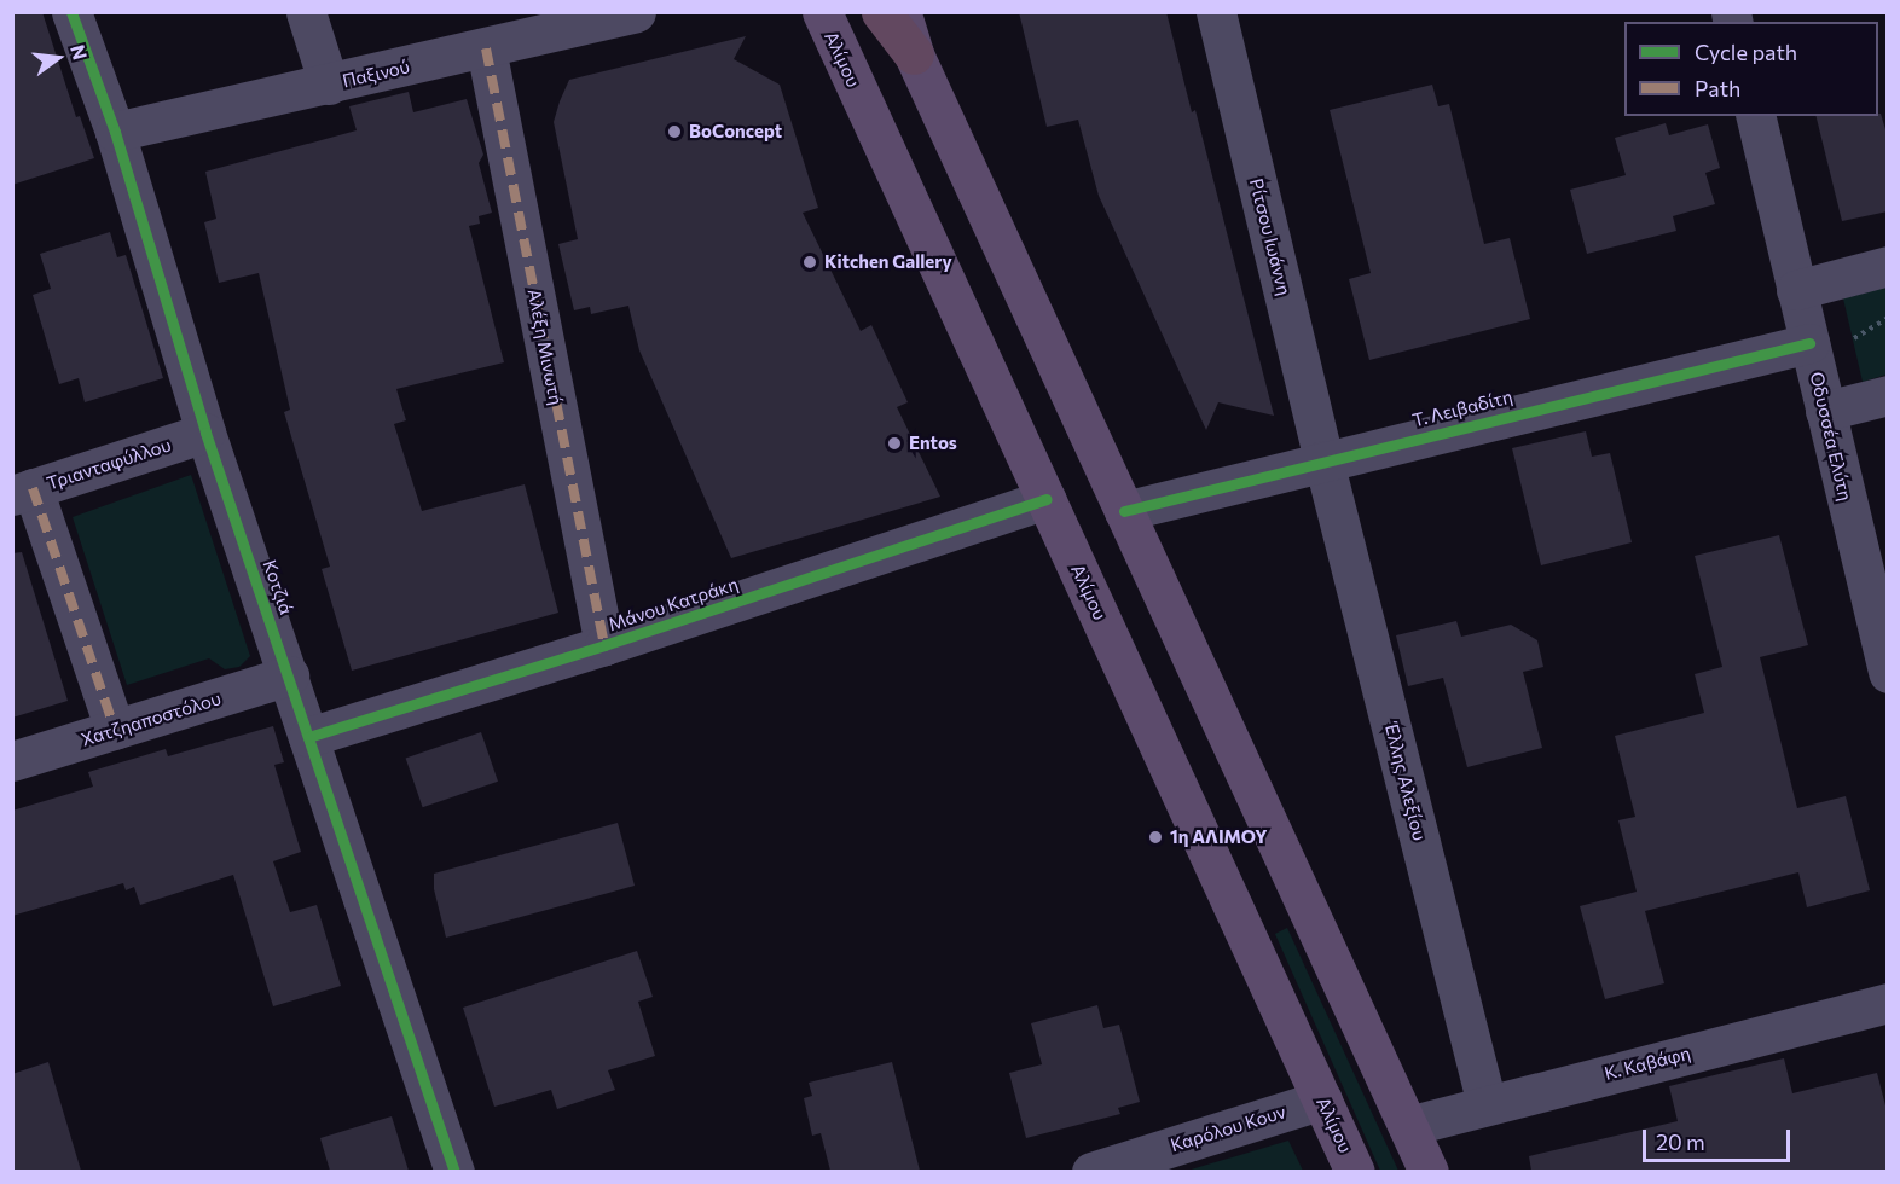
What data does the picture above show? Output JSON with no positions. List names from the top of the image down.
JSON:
{
  "streets": {
    "main road": ["Αλίμου"],
    "street": [
      "Παξινού",
      "Ρίτσου Ιωάννη",
      "Αλέξη Μινωτή",
      "Τ. Λειβαδίτη",
      "Οδυσσέα Ελύτη",
      "Τριανταφύλλου",
      "Κοτζιά",
      "Μάνου Κατράκη",
      "Χατζηαποστόλου",
      "Έλλης Αλεξίου",
      "Κ. Καβάφη",
      "Καρόλου Κουν"
    ]
  },
  "crossings": [
    ["Αλίμου", "Μάνου Κατράκη"],
    ["Αλίμου", "Καρόλου Κουν"],
    ["Παξινού", "Αλέξη Μινωτή"],
    ["Παξινού", "Κοτζιά"],
    ["Ρίτσου Ιωάννη", "Τ. Λειβαδίτη"],
    ["Ρίτσου Ιωάννη", "Έλλης Αλεξίου"],
    ["Αλέξη Μινωτή", "Μάνου Κατράκη"],
    ["Τ. Λειβαδίτη", "Οδυσσέα Ελύτη"],
    ["Τ. Λειβαδίτη", "Έλλης Αλεξίου"],
    ["Τριανταφύλλου", "Κοτζιά"],
    ["Κοτζιά", "Μάνου Κατράκη"],
    ["Κοτζιά", "Χατζηαποστόλου"],
    ["Έλλης Αλεξίου", "Κ. Καβάφη"]
  ],
  "places": [
    "BoConcept",
    "Kitchen Gallery",
    "Entos",
    "1η ΑΛΙΜΟΥ"
  ],
  "legend": ["Cycle path", "Path"],
  "scale_bar": "20 m",
  "north": "right"
}
